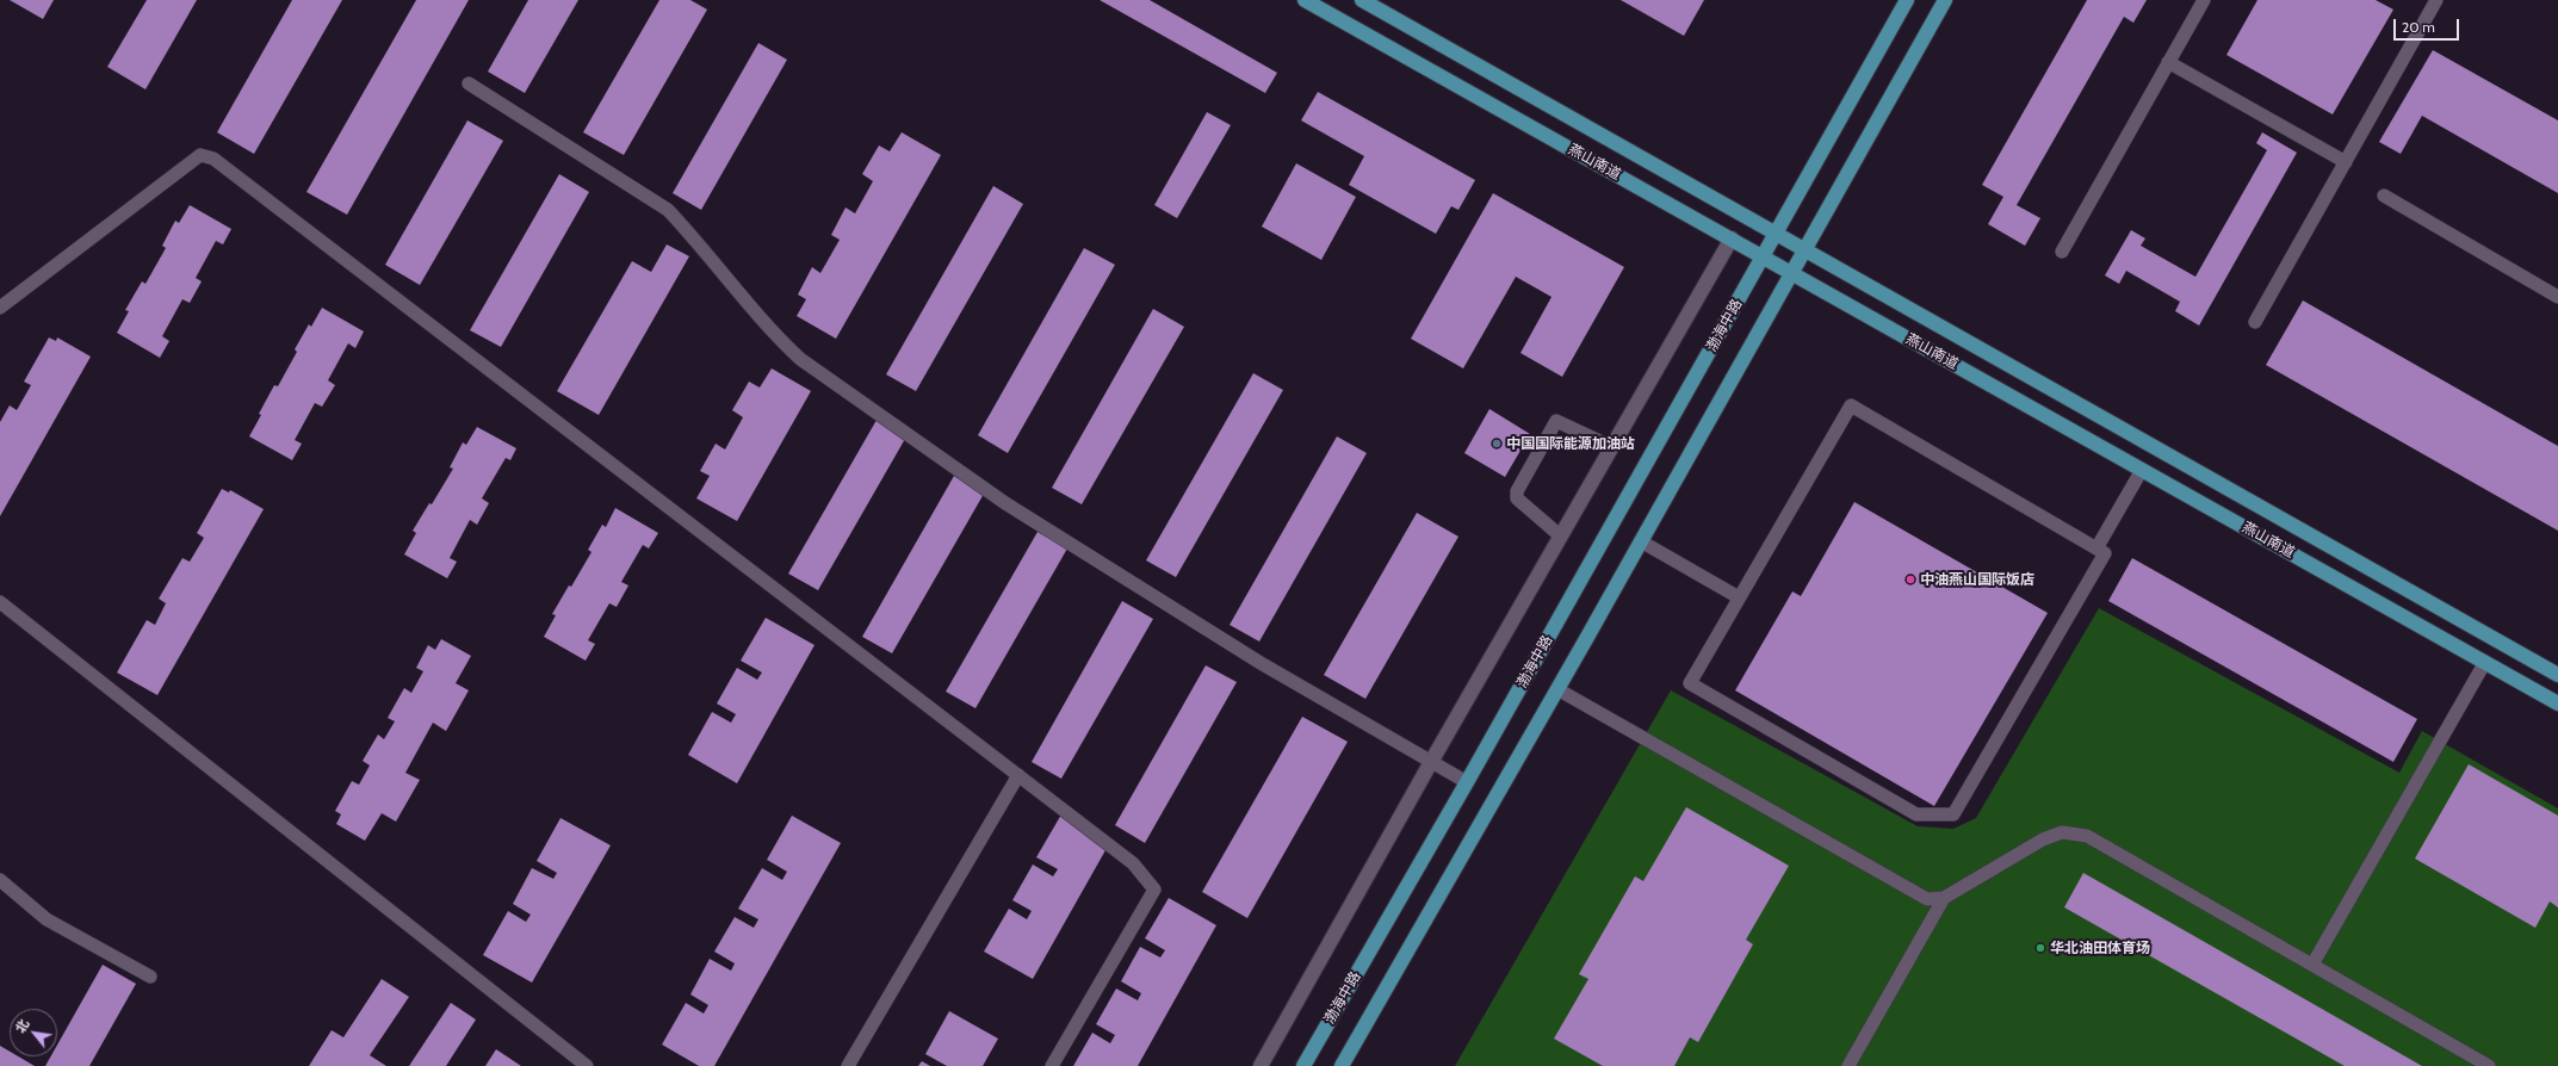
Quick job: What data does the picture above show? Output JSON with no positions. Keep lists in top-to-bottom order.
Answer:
{
  "streets": {
    "main road": ["燕山南道", "渤海中路"]
  },
  "crossings": [
    ["燕山南道", "渤海中路"]
  ],
  "places": ["中国国际能源加油站", "中油燕山国际饭店", "华北油田体育场"],
  "scale_bar": "20 m",
  "north": "top left"
}
